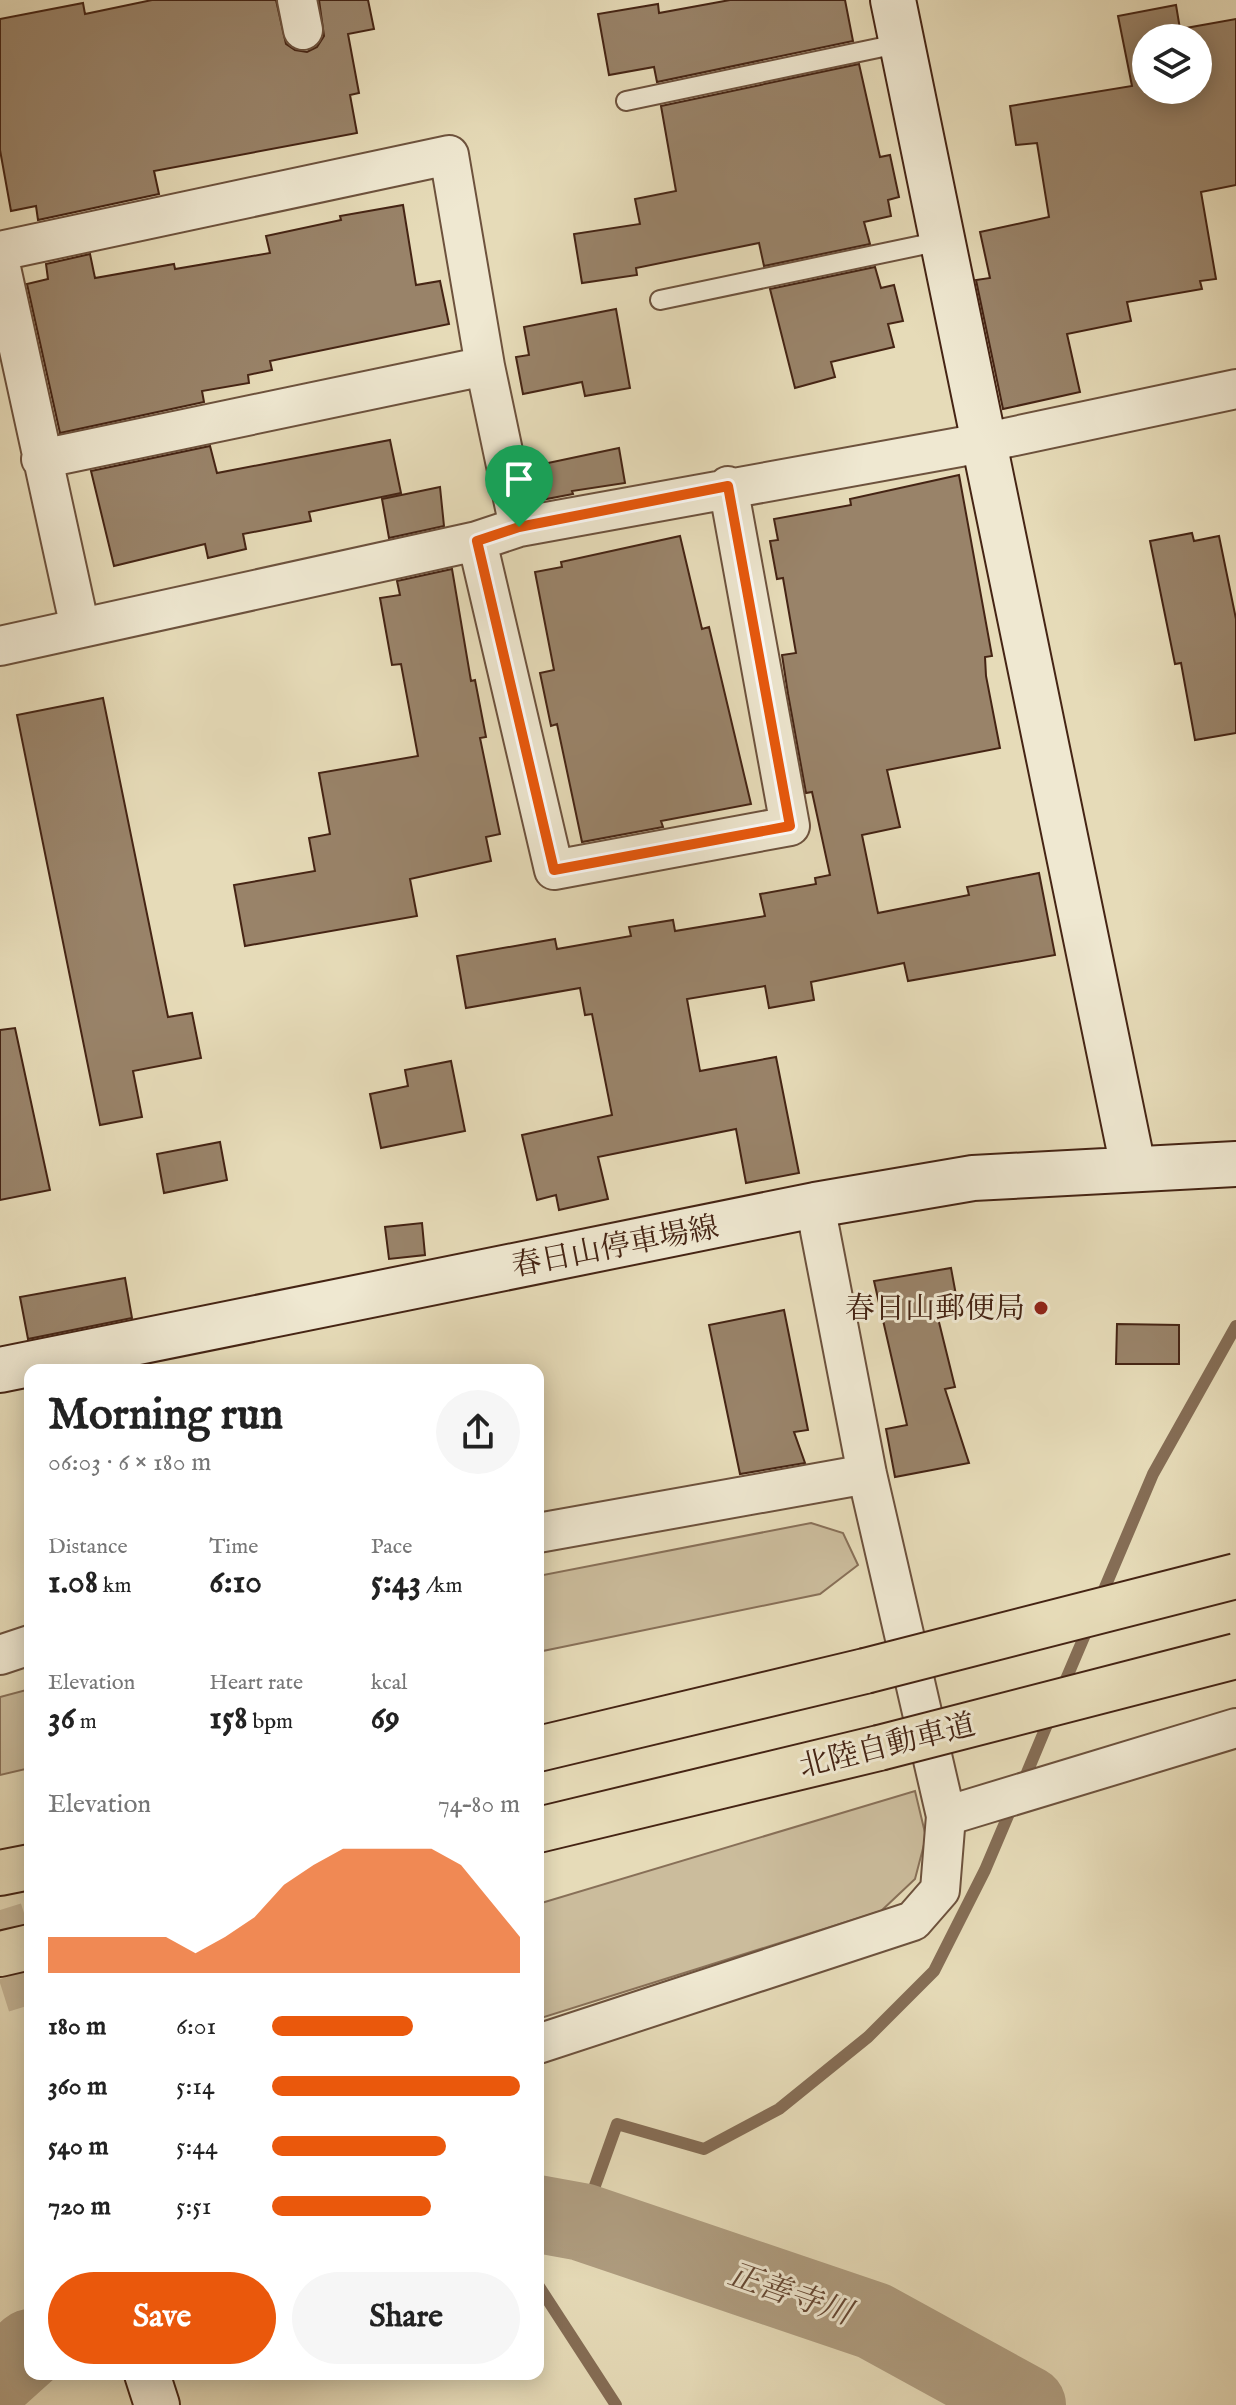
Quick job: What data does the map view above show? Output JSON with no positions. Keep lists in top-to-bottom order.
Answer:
{
  "streets": {
    "highway": ["北陸自動車道"],
    "main road": ["春日山停車場線"]
  },
  "water": ["正善寺川"],
  "places": ["春日山郵便局"],
  "page": {
    "heading": ["Morning run", "06:03 · 6 × 180 m"],
    "stats": [
      ["Distance", "1.08 km"],
      ["Time", "6:10"],
      ["Pace", "5:43 /km"],
      ["Elevation", "36 m"],
      ["Heart rate", "158 bpm"],
      ["kcal", "69"]
    ],
    "chart": ["Elevation", "74–80 m"],
    "list": [
      {
        "name": "180 m",
        "note": "6:01"
      },
      {
        "name": "360 m",
        "note": "5:14"
      },
      {
        "name": "540 m",
        "note": "5:44"
      },
      {
        "name": "720 m",
        "note": "5:51"
      }
    ],
    "buttons": ["Save", "Share"]
  }
}
